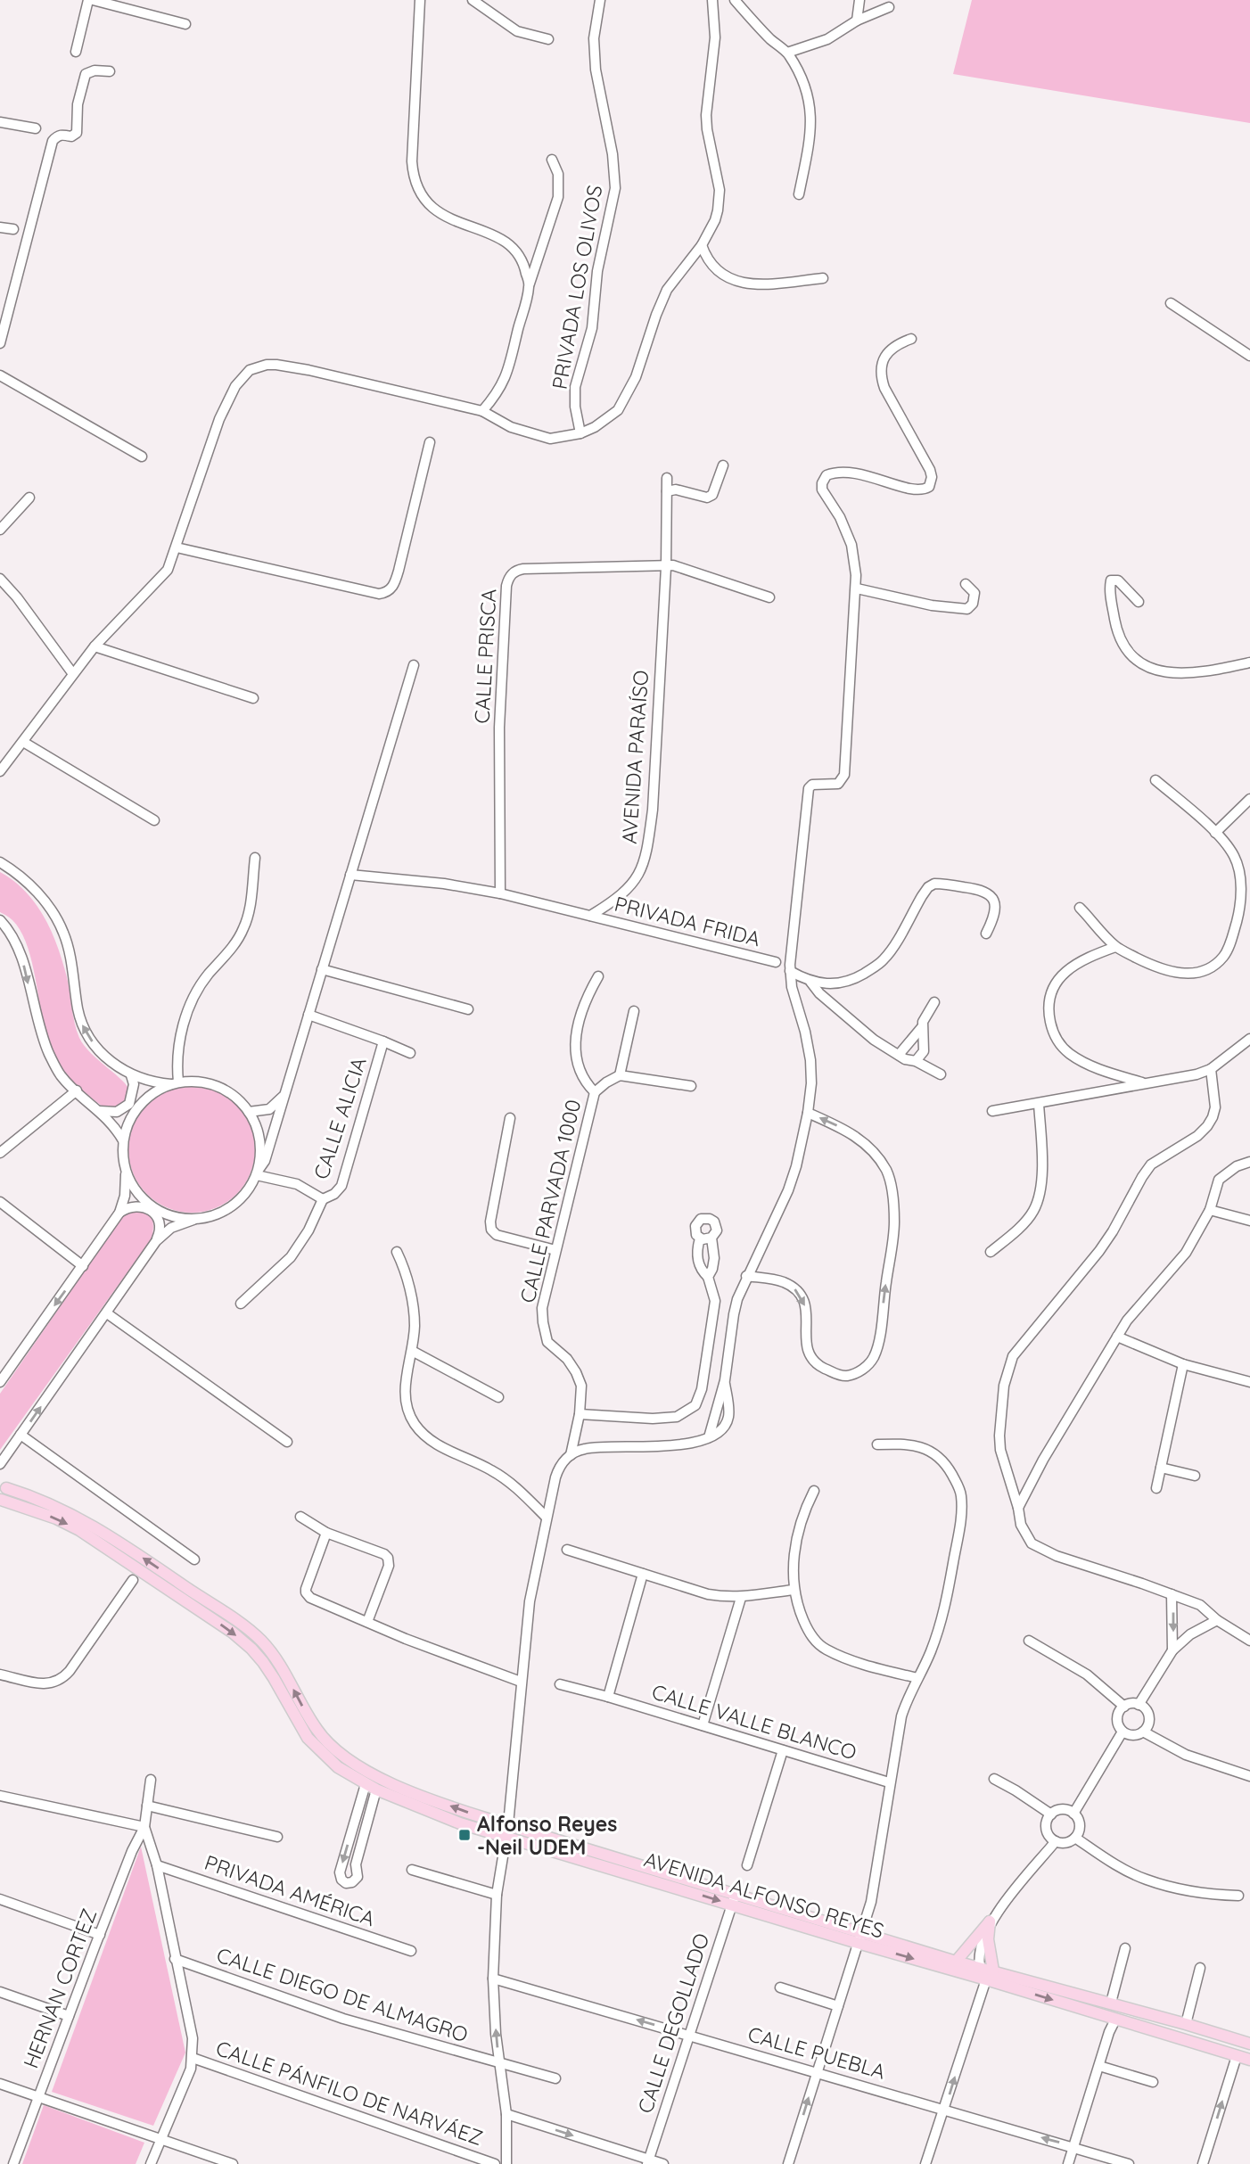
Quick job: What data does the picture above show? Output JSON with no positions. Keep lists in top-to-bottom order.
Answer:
{
  "streets": {
    "main road": ["AVENIDA ALFONSO REYES"],
    "street": [
      "PRIVADA LOS OLIVOS",
      "CALLE PRISCA",
      "AVENIDA PARAÍSO",
      "PRIVADA FRIDA",
      "CALLE ALICIA",
      "CALLE PARVADA 1000",
      "CALLE VALLE BLANCO",
      "PRIVADA AMÉRICA",
      "HERNAN CORTEZ",
      "CALLE DIEGO DE ALMAGRO",
      "CALLE DEGOLLADO",
      "CALLE PUEBLA",
      "CALLE PÁNFILO DE NARVÁEZ"
    ]
  },
  "crossings": [
    ["CALLE PRISCA", "AVENIDA PARAÍSO"],
    ["AVENIDA PARAÍSO", "PRIVADA FRIDA"],
    ["AVENIDA ALFONSO REYES", "CALLE DEGOLLADO"],
    ["CALLE DEGOLLADO", "CALLE PUEBLA"]
  ],
  "one_way": ["CALLE PUEBLA"],
  "places": {
    "transit": ["Alfonso Reyes -Neil UDEM"]
  }
}
